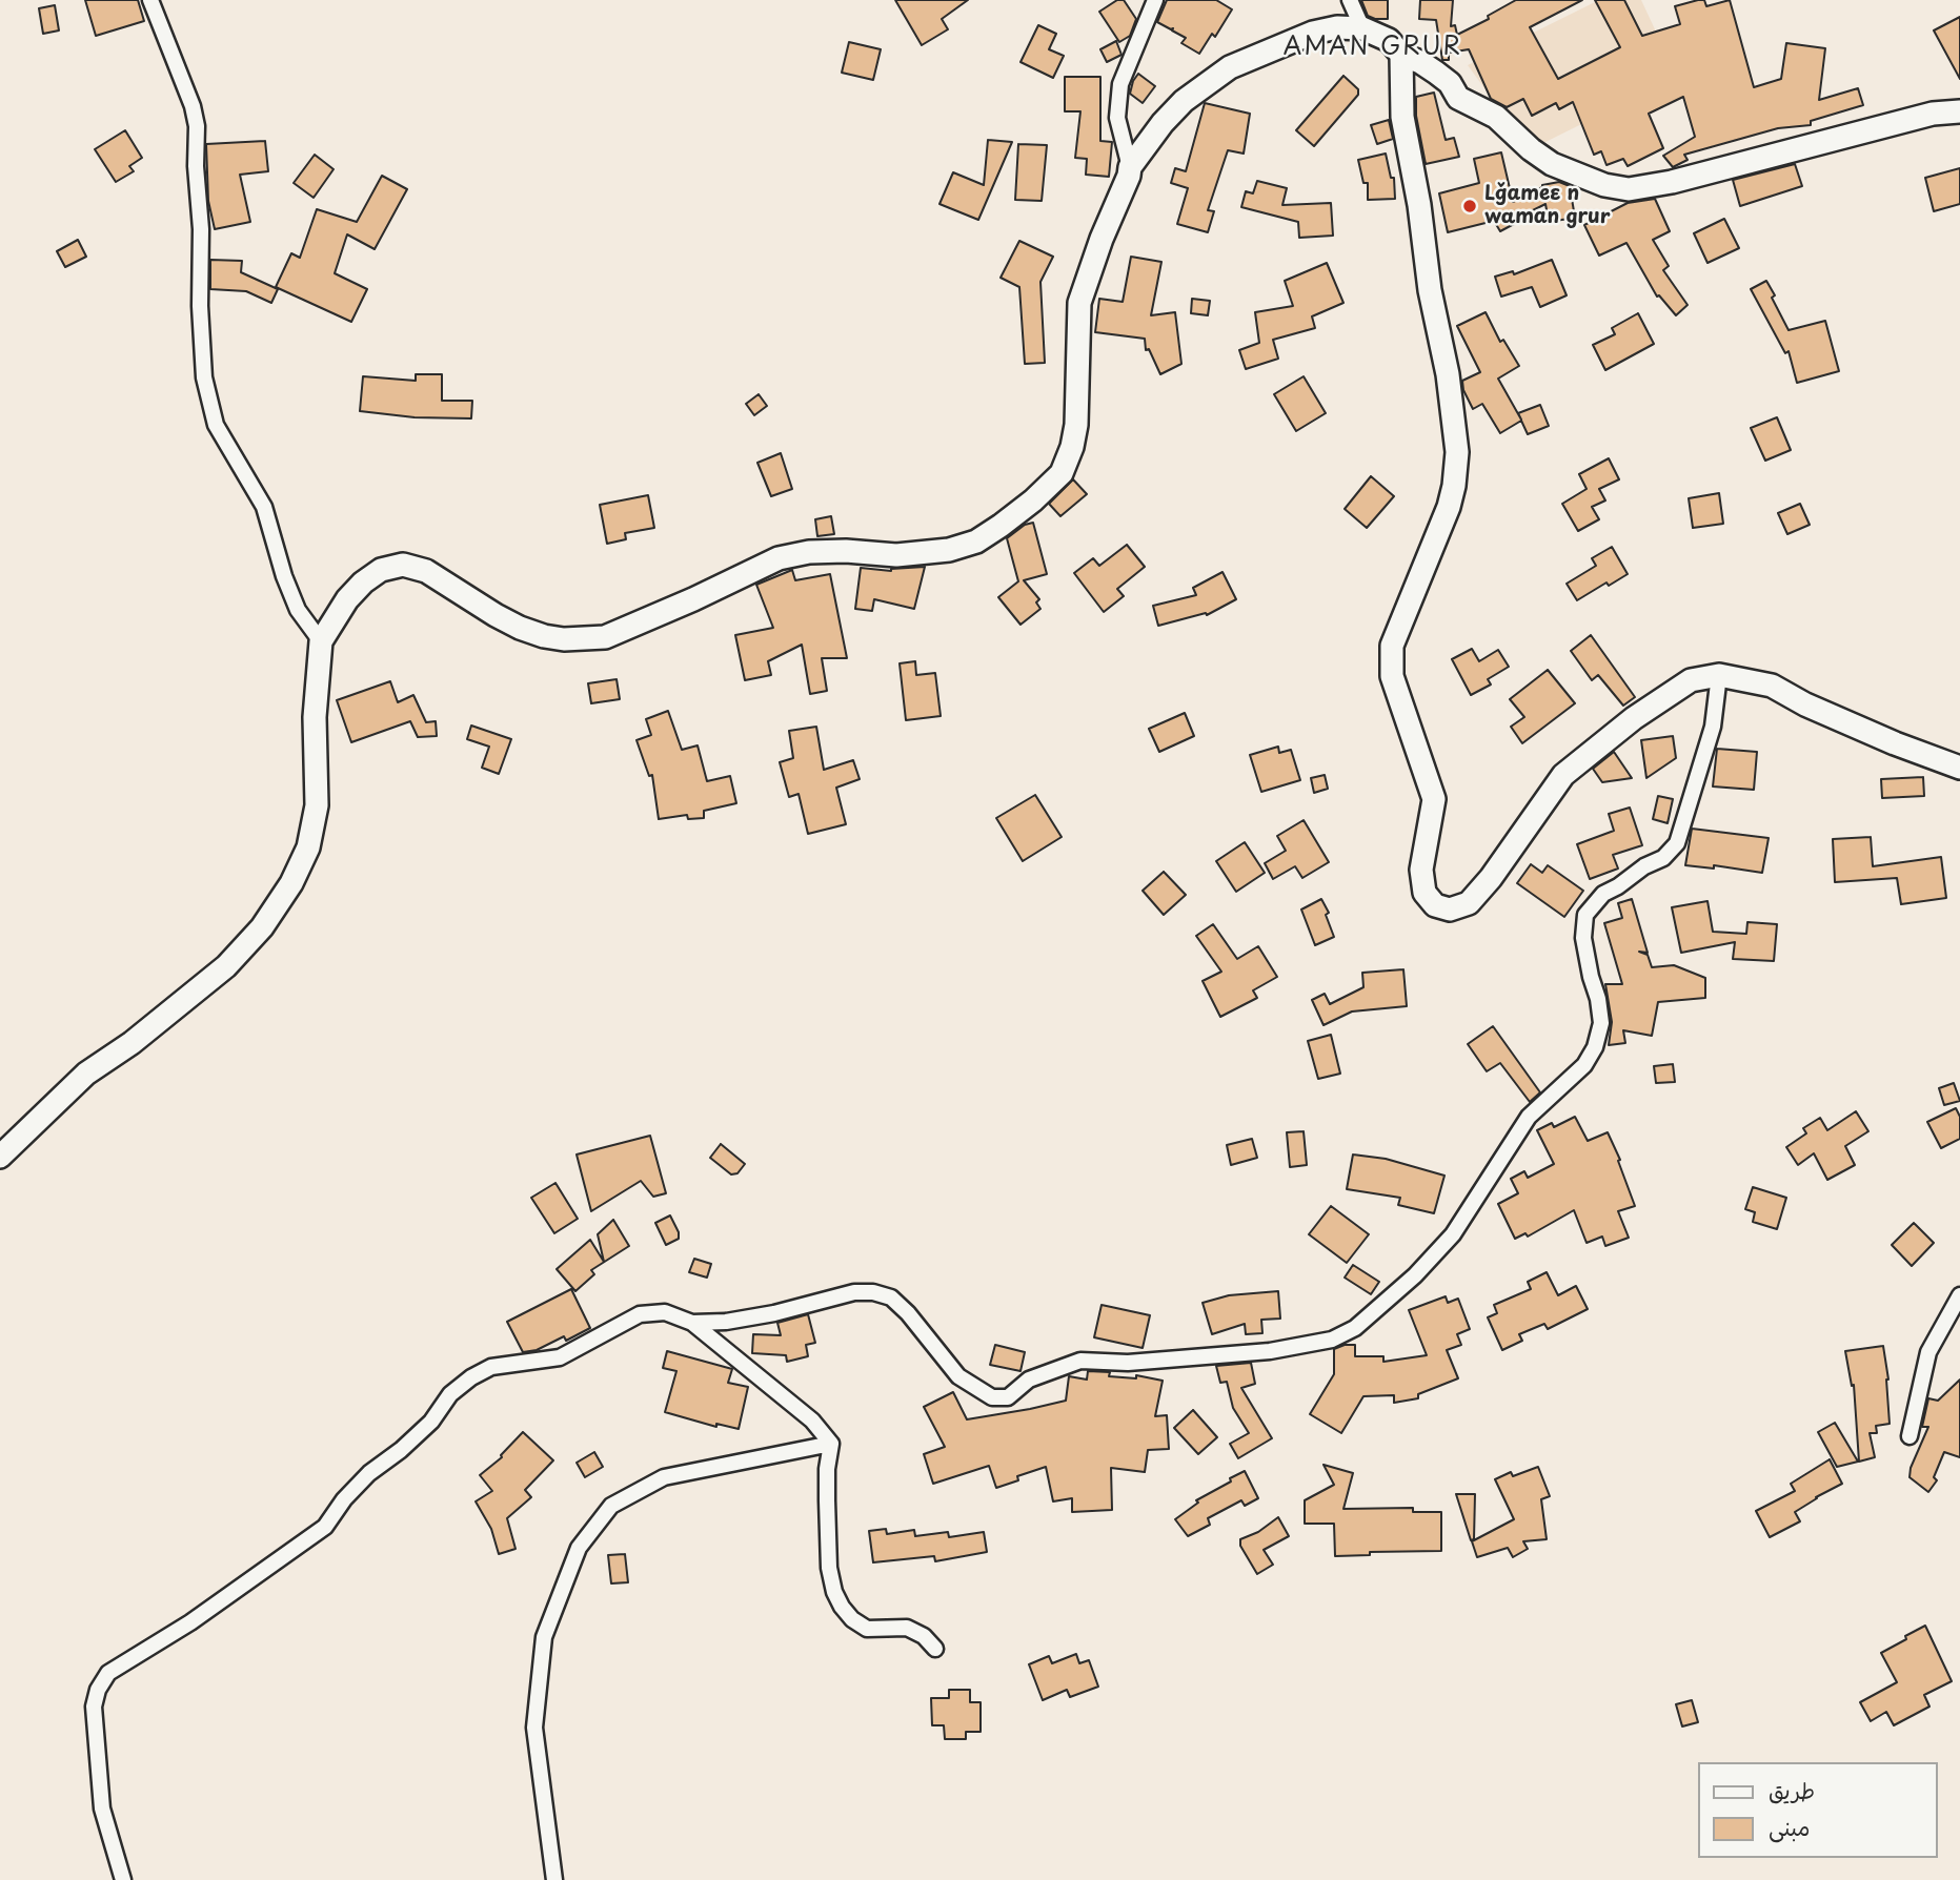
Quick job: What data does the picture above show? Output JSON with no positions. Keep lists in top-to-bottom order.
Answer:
{
  "districts": ["AMAN GRUR"],
  "places": ["Lǧameε n waman grur"],
  "legend": ["طريق", "مبنى"]
}
